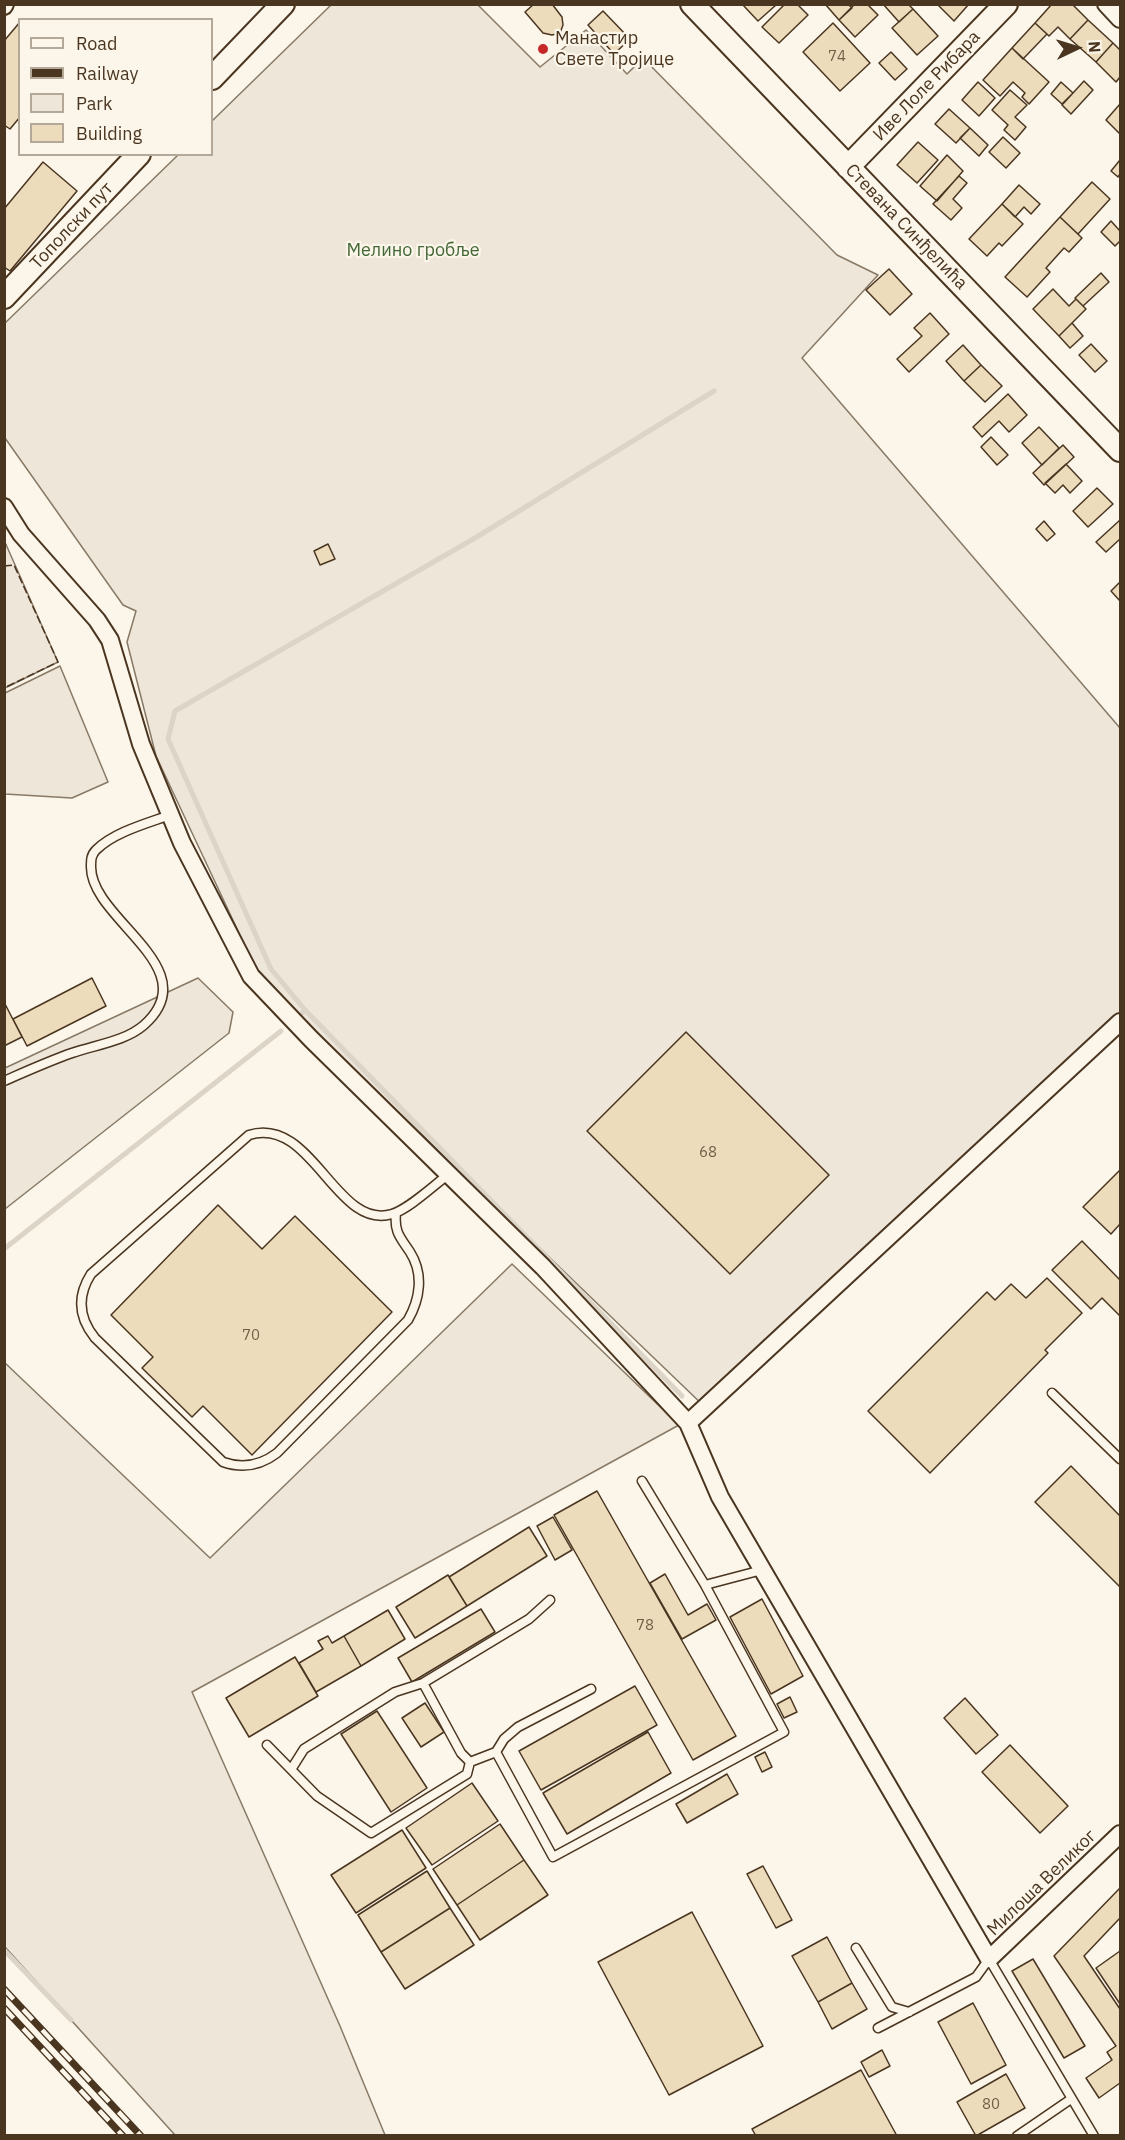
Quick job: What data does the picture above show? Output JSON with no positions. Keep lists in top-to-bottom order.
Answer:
{
  "streets": {
    "street": [
      "Иве Лоле Рибара",
      "Тополски пут",
      "Стевана Синђелића",
      "Милоша Великог"
    ]
  },
  "crossings": [
    ["Иве Лоле Рибара", "Стевана Синђелића"]
  ],
  "parks": ["Мелино гробље"],
  "places": ["Манастир Свете Тројице"],
  "house_numbers": [
    "74",
    "68",
    "70",
    "78",
    "80"
  ],
  "legend": [
    "Road",
    "Railway",
    "Park",
    "Building"
  ],
  "north": "right"
}
